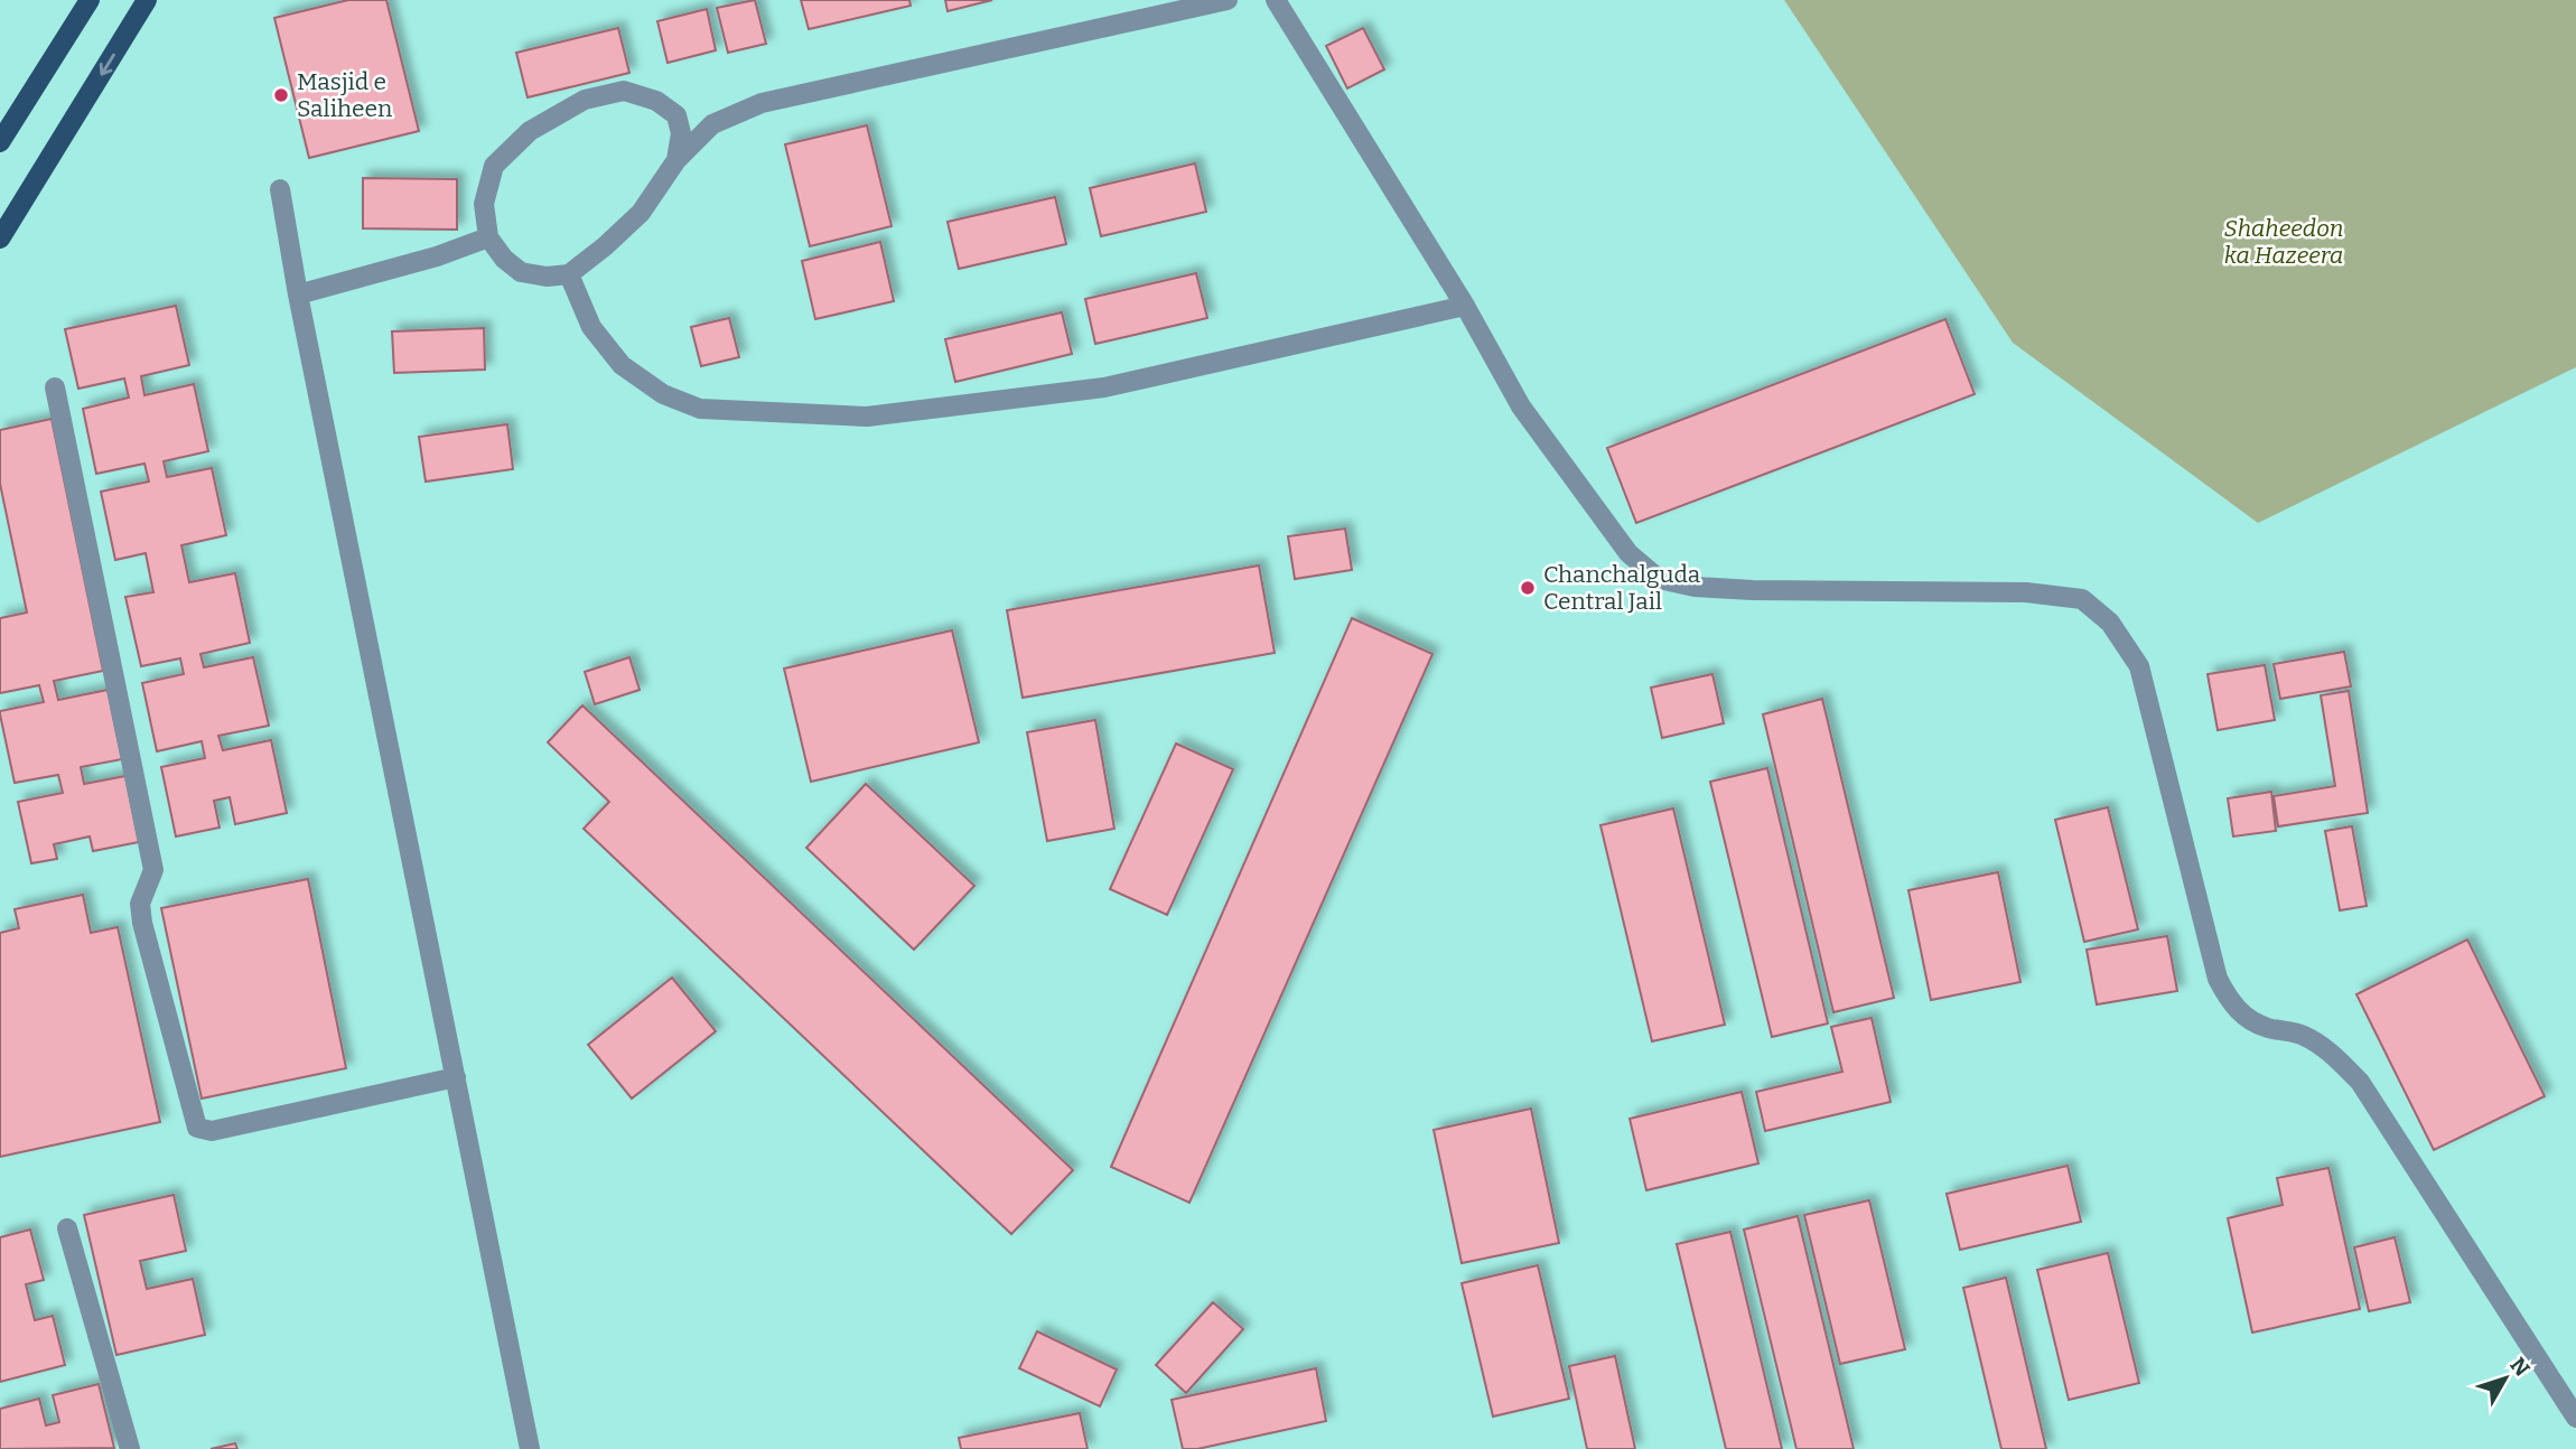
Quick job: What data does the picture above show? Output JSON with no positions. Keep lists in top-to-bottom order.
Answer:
{
  "parks": ["Shaheedon ka Hazeera"],
  "places": ["Masjid e Saliheen", "Chanchalguda Central Jail"],
  "north": "top right"
}
